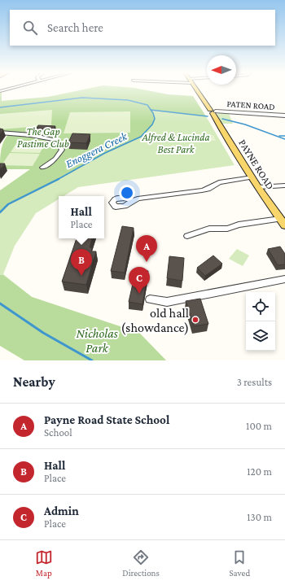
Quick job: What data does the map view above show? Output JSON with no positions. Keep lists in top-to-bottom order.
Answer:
{
  "streets": {
    "main road": ["PAYNE ROAD"],
    "street": ["PATEN ROAD"]
  },
  "crossings": [
    ["PATEN ROAD", "PAYNE ROAD"]
  ],
  "water": ["Enoggera Creek"],
  "parks": ["The Gap Pastime Club", "Alfred & Lucinda Best Park", "Nicholas Park"],
  "places": ["old hall (showdance)"],
  "north": "left",
  "page": {
    "search": "Search here",
    "popup": ["Hall", "Place"],
    "pins": ["A", "B", "C"],
    "heading": ["Nearby", "3 results"],
    "list": [
      {
        "mark": "A",
        "name": "Payne Road State School",
        "note": "School",
        "value": "100 m"
      },
      {
        "mark": "B",
        "name": "Hall",
        "note": "Place",
        "value": "120 m"
      },
      {
        "mark": "C",
        "name": "Admin",
        "note": "Place",
        "value": "130 m"
      }
    ],
    "nav": ["Map", "Directions", "Saved"]
  }
}
